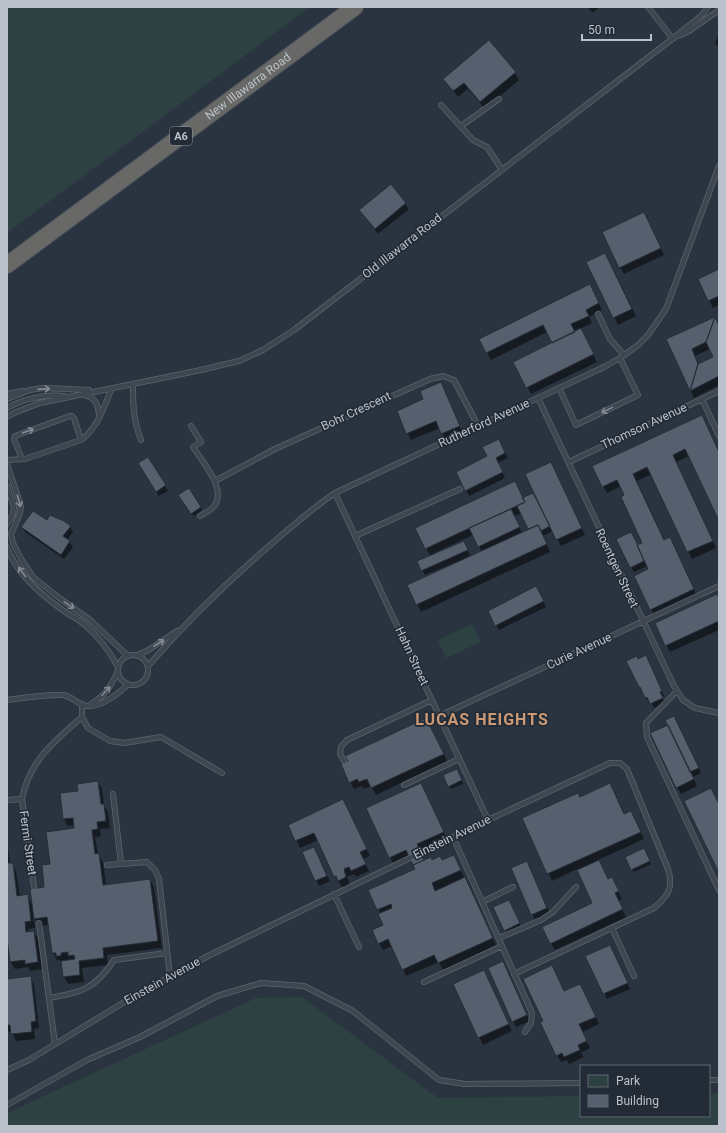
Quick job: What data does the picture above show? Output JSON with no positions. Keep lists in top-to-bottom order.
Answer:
{
  "streets": {
    "highway": ["New Illawarra Road", "A6"],
    "lane": [
      "Old Illawarra Road",
      "Bohr Crescent",
      "Rutherford Avenue",
      "Thomson Avenue",
      "Roentgen Street",
      "Curie Avenue",
      "Hahn Street",
      "Einstein Avenue",
      "Fermi Street"
    ]
  },
  "crossings": [
    ["Bohr Crescent", "Rutherford Avenue"],
    ["Rutherford Avenue", "Roentgen Street"],
    ["Rutherford Avenue", "Hahn Street"],
    ["Thomson Avenue", "Roentgen Street"],
    ["Roentgen Street", "Curie Avenue"],
    ["Curie Avenue", "Hahn Street"],
    ["Hahn Street", "Einstein Avenue"]
  ],
  "districts": ["LUCAS HEIGHTS"],
  "legend": ["Park", "Building"],
  "scale_bar": "50 m"
}
